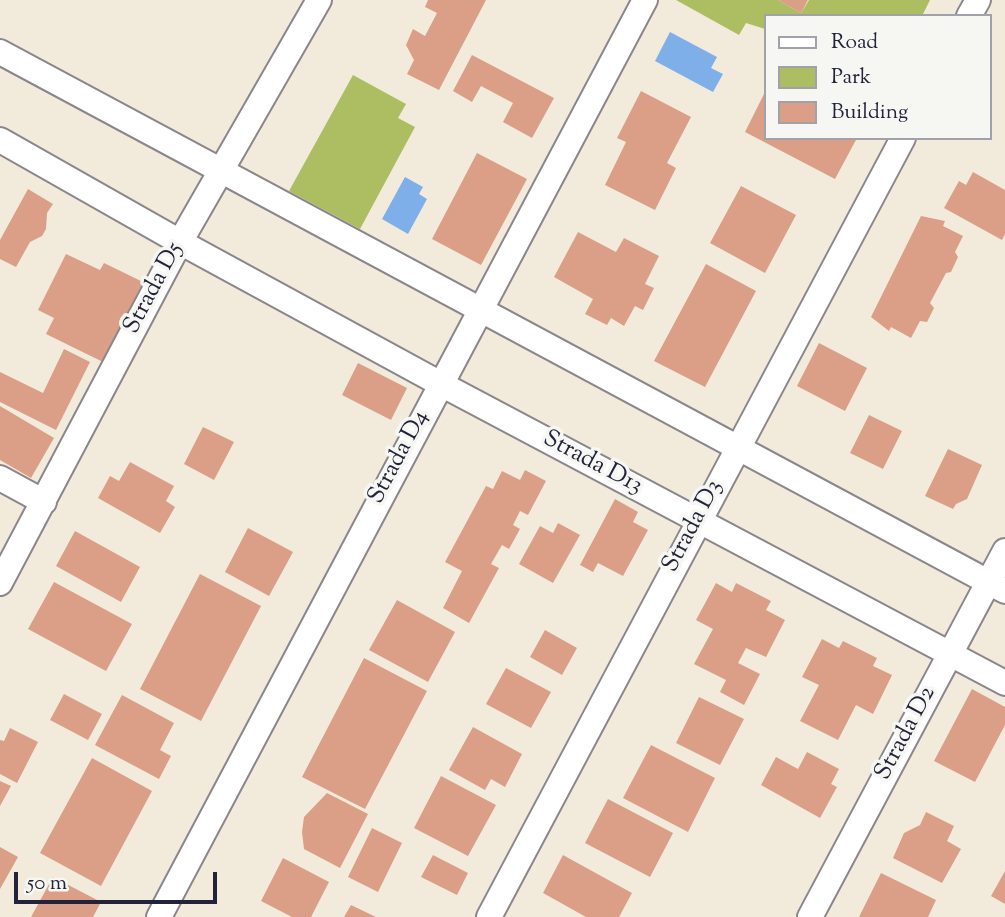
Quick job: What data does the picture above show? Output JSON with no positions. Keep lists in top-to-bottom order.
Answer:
{
  "streets": {
    "street": [
      "Strada D5",
      "Strada D4",
      "Strada D13",
      "Strada D3",
      "Strada D2"
    ]
  },
  "crossings": [
    ["Strada D5", "Strada D13"],
    ["Strada D4", "Strada D13"],
    ["Strada D13", "Strada D3"],
    ["Strada D13", "Strada D2"]
  ],
  "legend": ["Road", "Park", "Building"],
  "scale_bar": "50 m"
}
